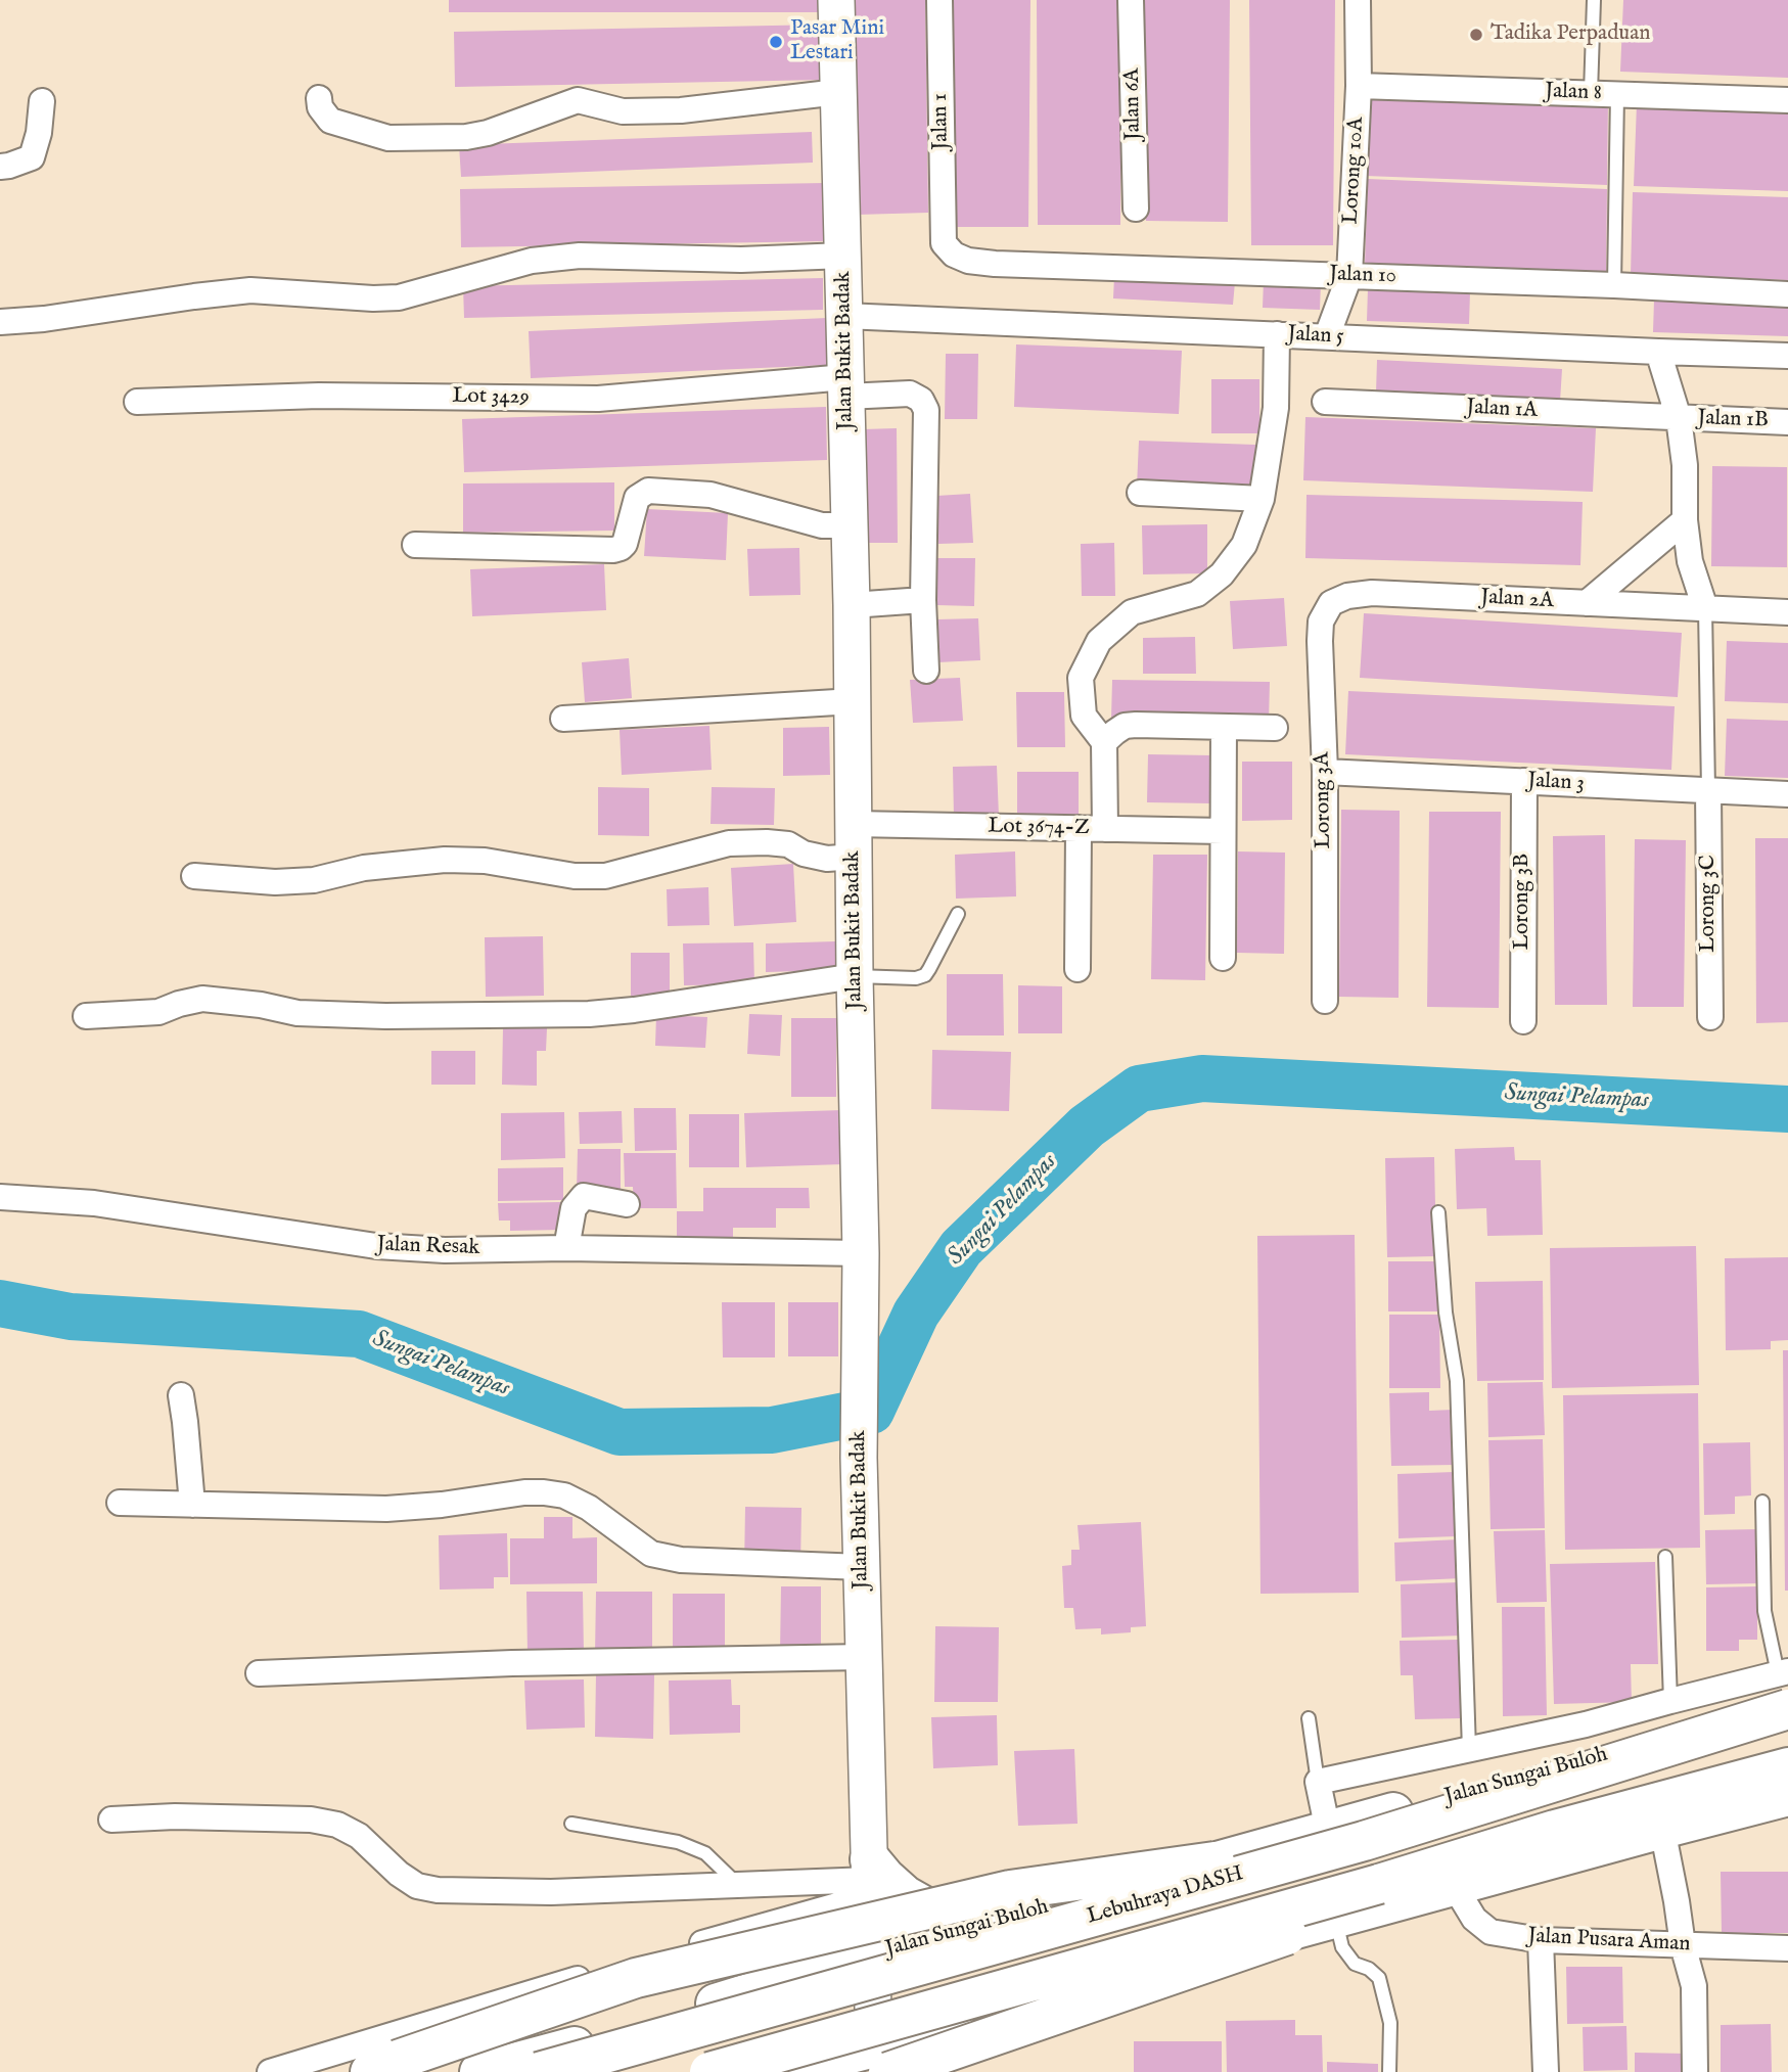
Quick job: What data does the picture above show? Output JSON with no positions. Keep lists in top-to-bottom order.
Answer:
{
  "streets": {
    "highway": ["Jalan Sungai Buloh", "Lebuhraya DASH"],
    "main road": ["Jalan Bukit Badak"],
    "street": [
      "Jalan 8",
      "Jalan 6A",
      "Jalan 1",
      "Lorong 10A",
      "Jalan 10",
      "Jalan 5",
      "Lot 3429",
      "Jalan 1A",
      "Jalan 1B",
      "Jalan 2A",
      "Jalan 3",
      "Lorong 3A",
      "Lot 3674-Z",
      "Lorong 3B",
      "Lorong 3C",
      "Jalan Resak",
      "Jalan Pusara Aman"
    ]
  },
  "crossings": [
    ["Jalan 8", "Lorong 10A"],
    ["Jalan 1", "Jalan 10"],
    ["Lorong 10A", "Jalan 10"],
    ["Lorong 10A", "Jalan 5"],
    ["Jalan 5", "Jalan Bukit Badak"],
    ["Jalan Bukit Badak", "Lot 3429"],
    ["Jalan Bukit Badak", "Lot 3674-Z"],
    ["Jalan Bukit Badak", "Jalan Resak"],
    ["Jalan Bukit Badak", "Jalan Sungai Buloh"],
    ["Jalan 1A", "Jalan 1B"],
    ["Jalan 2A", "Lorong 3A"],
    ["Jalan 3", "Lorong 3A"],
    ["Jalan 3", "Lorong 3B"],
    ["Jalan 3", "Lorong 3C"],
    ["Jalan Sungai Buloh", "Lebuhraya DASH"]
  ],
  "water": ["Sungai Pelampas"],
  "places": ["Tadika Perpaduan", "Pasar Mini Lestari"]
}
